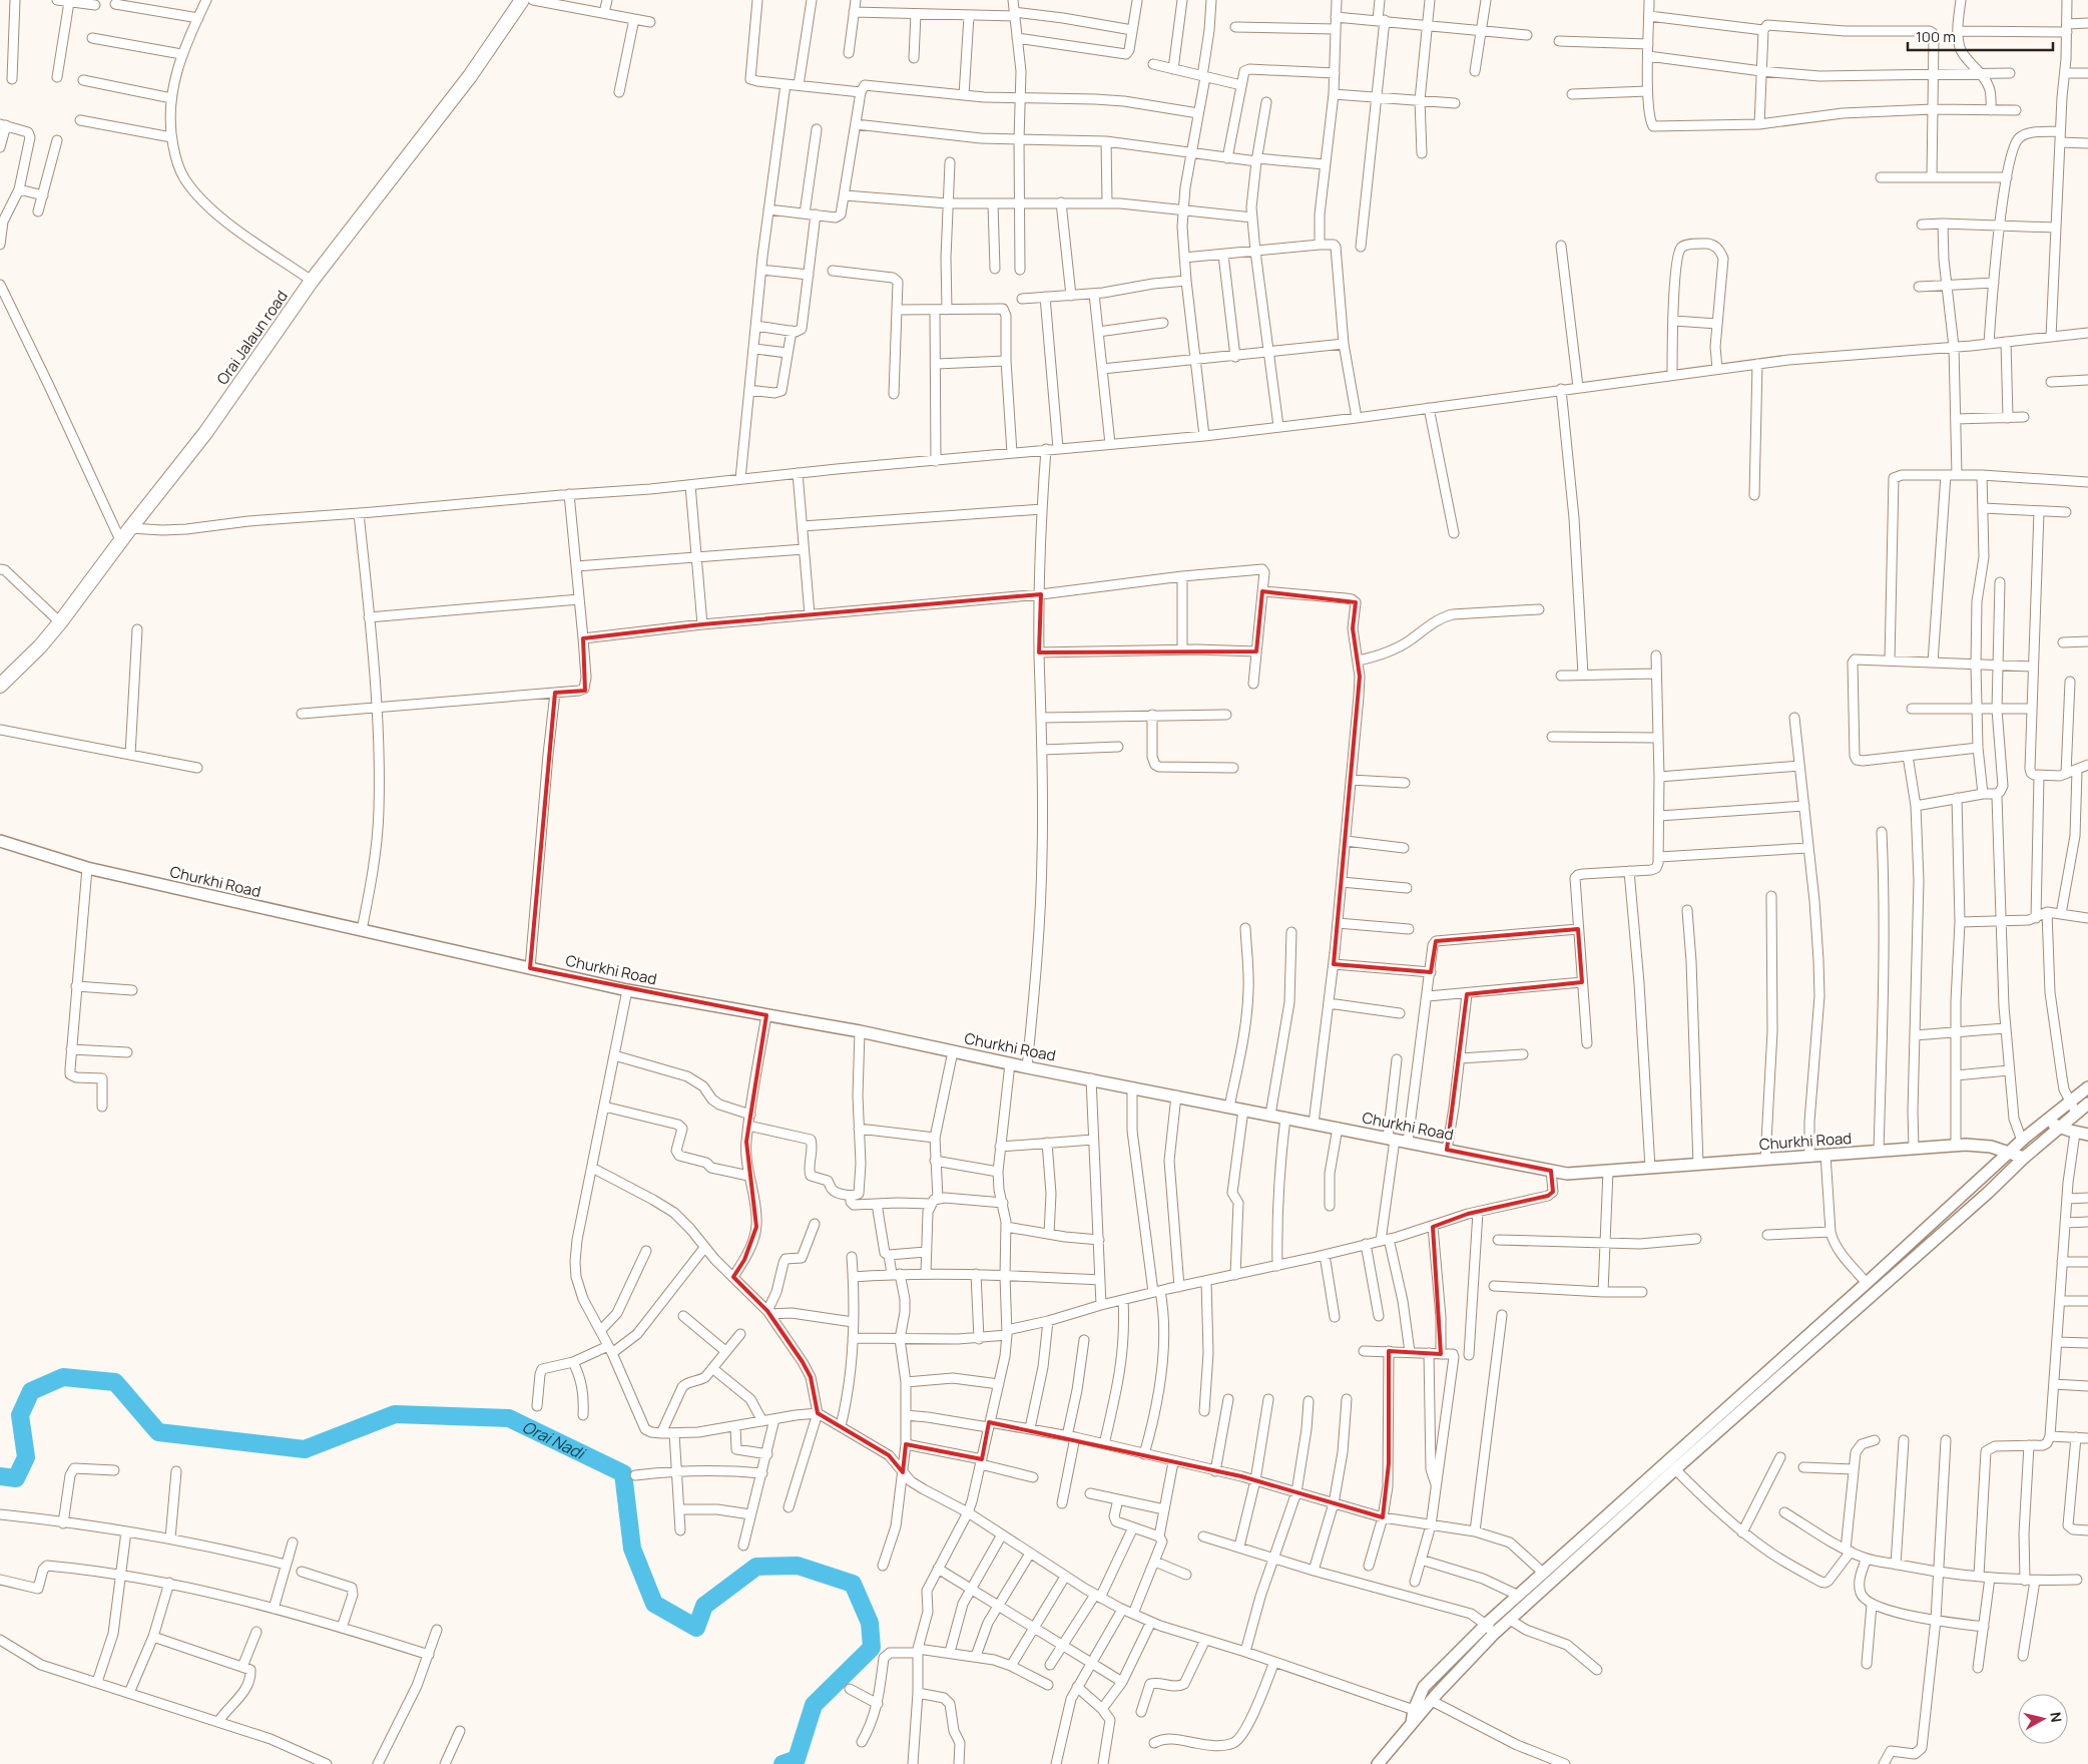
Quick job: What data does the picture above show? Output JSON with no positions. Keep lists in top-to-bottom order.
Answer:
{
  "streets": {
    "main road": ["Orai Jalaun road"],
    "street": ["Churkhi Road"]
  },
  "water": ["Orai Nadi"],
  "scale_bar": "100 m",
  "north": "right"
}
